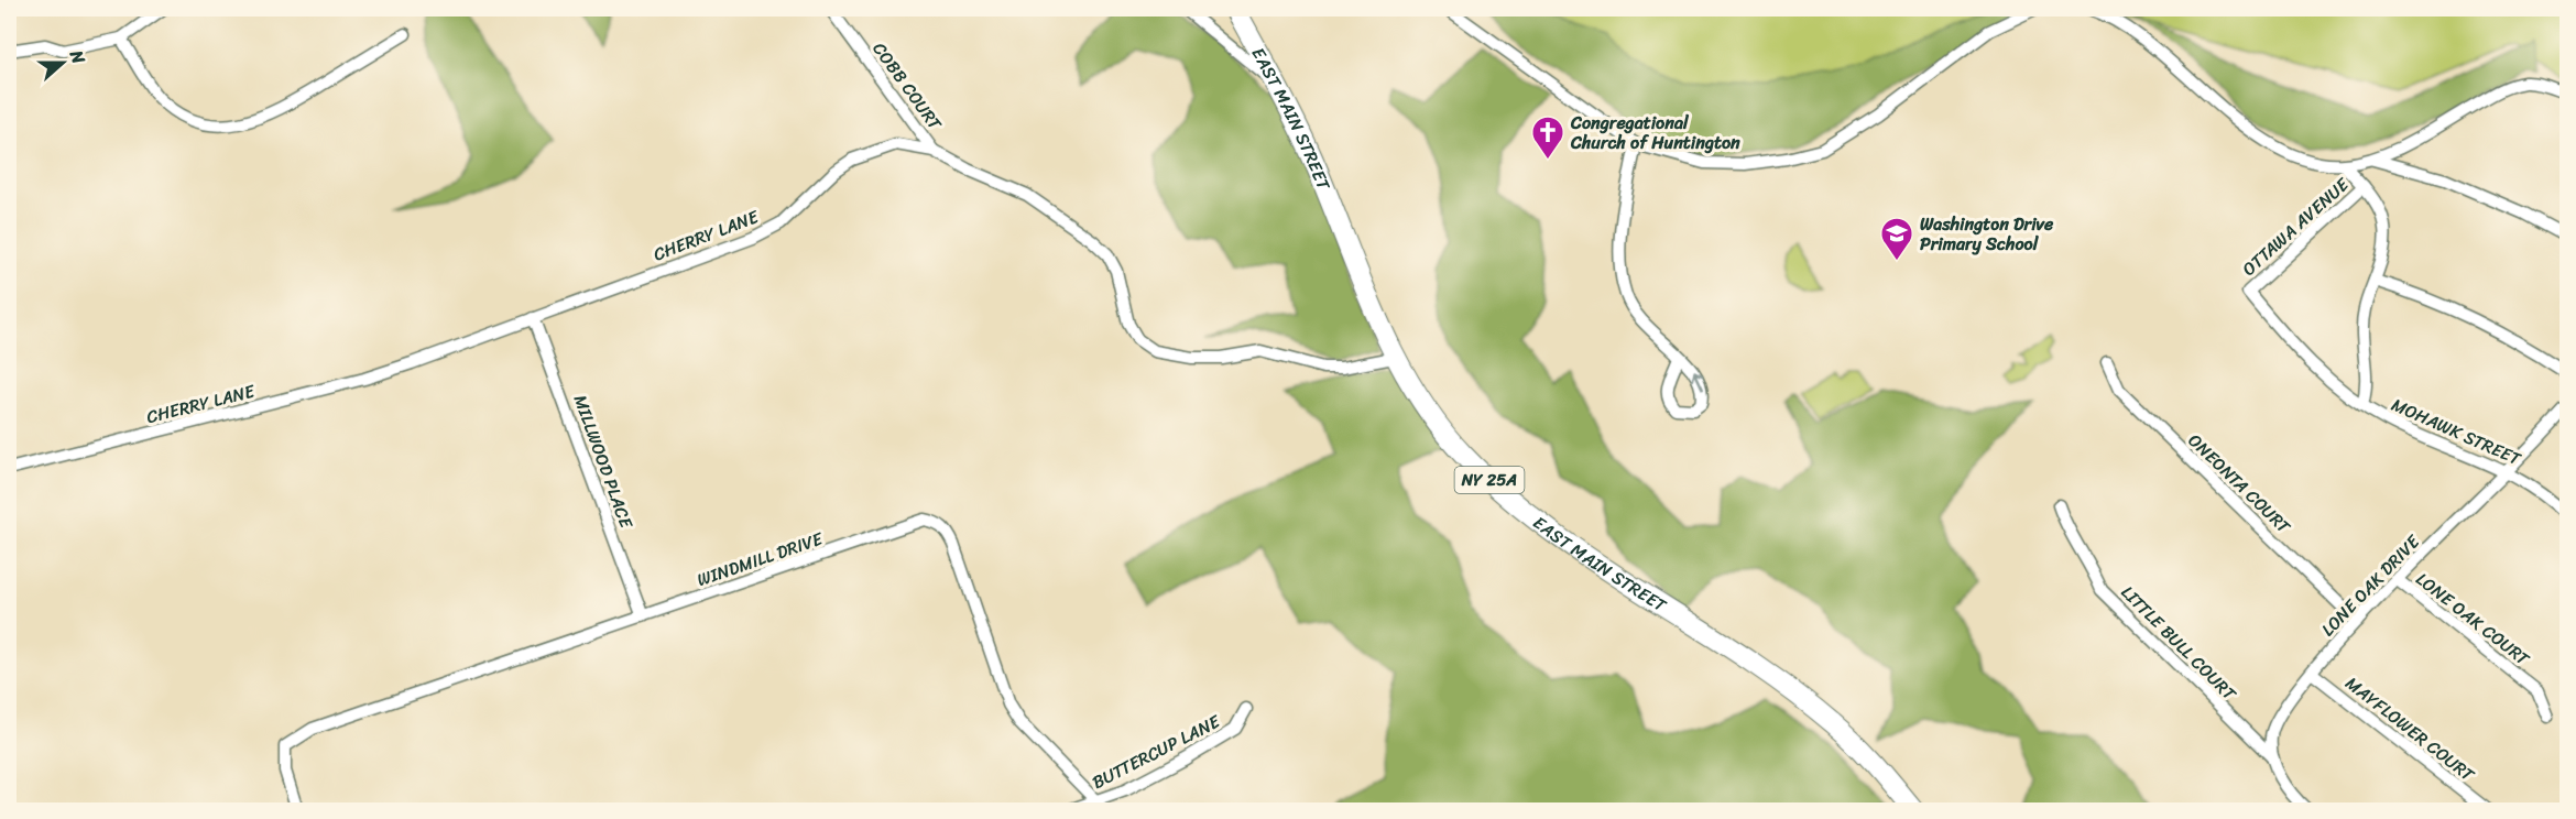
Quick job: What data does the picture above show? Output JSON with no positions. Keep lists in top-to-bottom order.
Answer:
{
  "streets": {
    "main road": ["EAST MAIN STREET", "NY 25A"],
    "street": [
      "COBB COURT",
      "OTTAWA AVENUE",
      "CHERRY LANE",
      "MOHAWK STREET",
      "MILLWOOD PLACE",
      "ONEONTA COURT",
      "WINDMILL DRIVE",
      "LONE OAK DRIVE",
      "LONE OAK COURT",
      "LITTLE BULL COURT",
      "MAYFLOWER COURT",
      "BUTTERCUP LANE"
    ]
  },
  "crossings": [
    ["COBB COURT", "CHERRY LANE"],
    ["EAST MAIN STREET", "CHERRY LANE"],
    ["OTTAWA AVENUE", "MOHAWK STREET"],
    ["CHERRY LANE", "MILLWOOD PLACE"],
    ["MOHAWK STREET", "LONE OAK DRIVE"],
    ["MILLWOOD PLACE", "WINDMILL DRIVE"],
    ["ONEONTA COURT", "LONE OAK DRIVE"],
    ["WINDMILL DRIVE", "BUTTERCUP LANE"],
    ["LONE OAK DRIVE", "LONE OAK COURT"],
    ["LONE OAK DRIVE", "LITTLE BULL COURT"],
    ["LONE OAK DRIVE", "MAYFLOWER COURT"]
  ],
  "places": {
    "church": ["Congregational Church of Huntington"],
    "school or university": ["Washington Drive Primary School"]
  },
  "north": "right"
}
